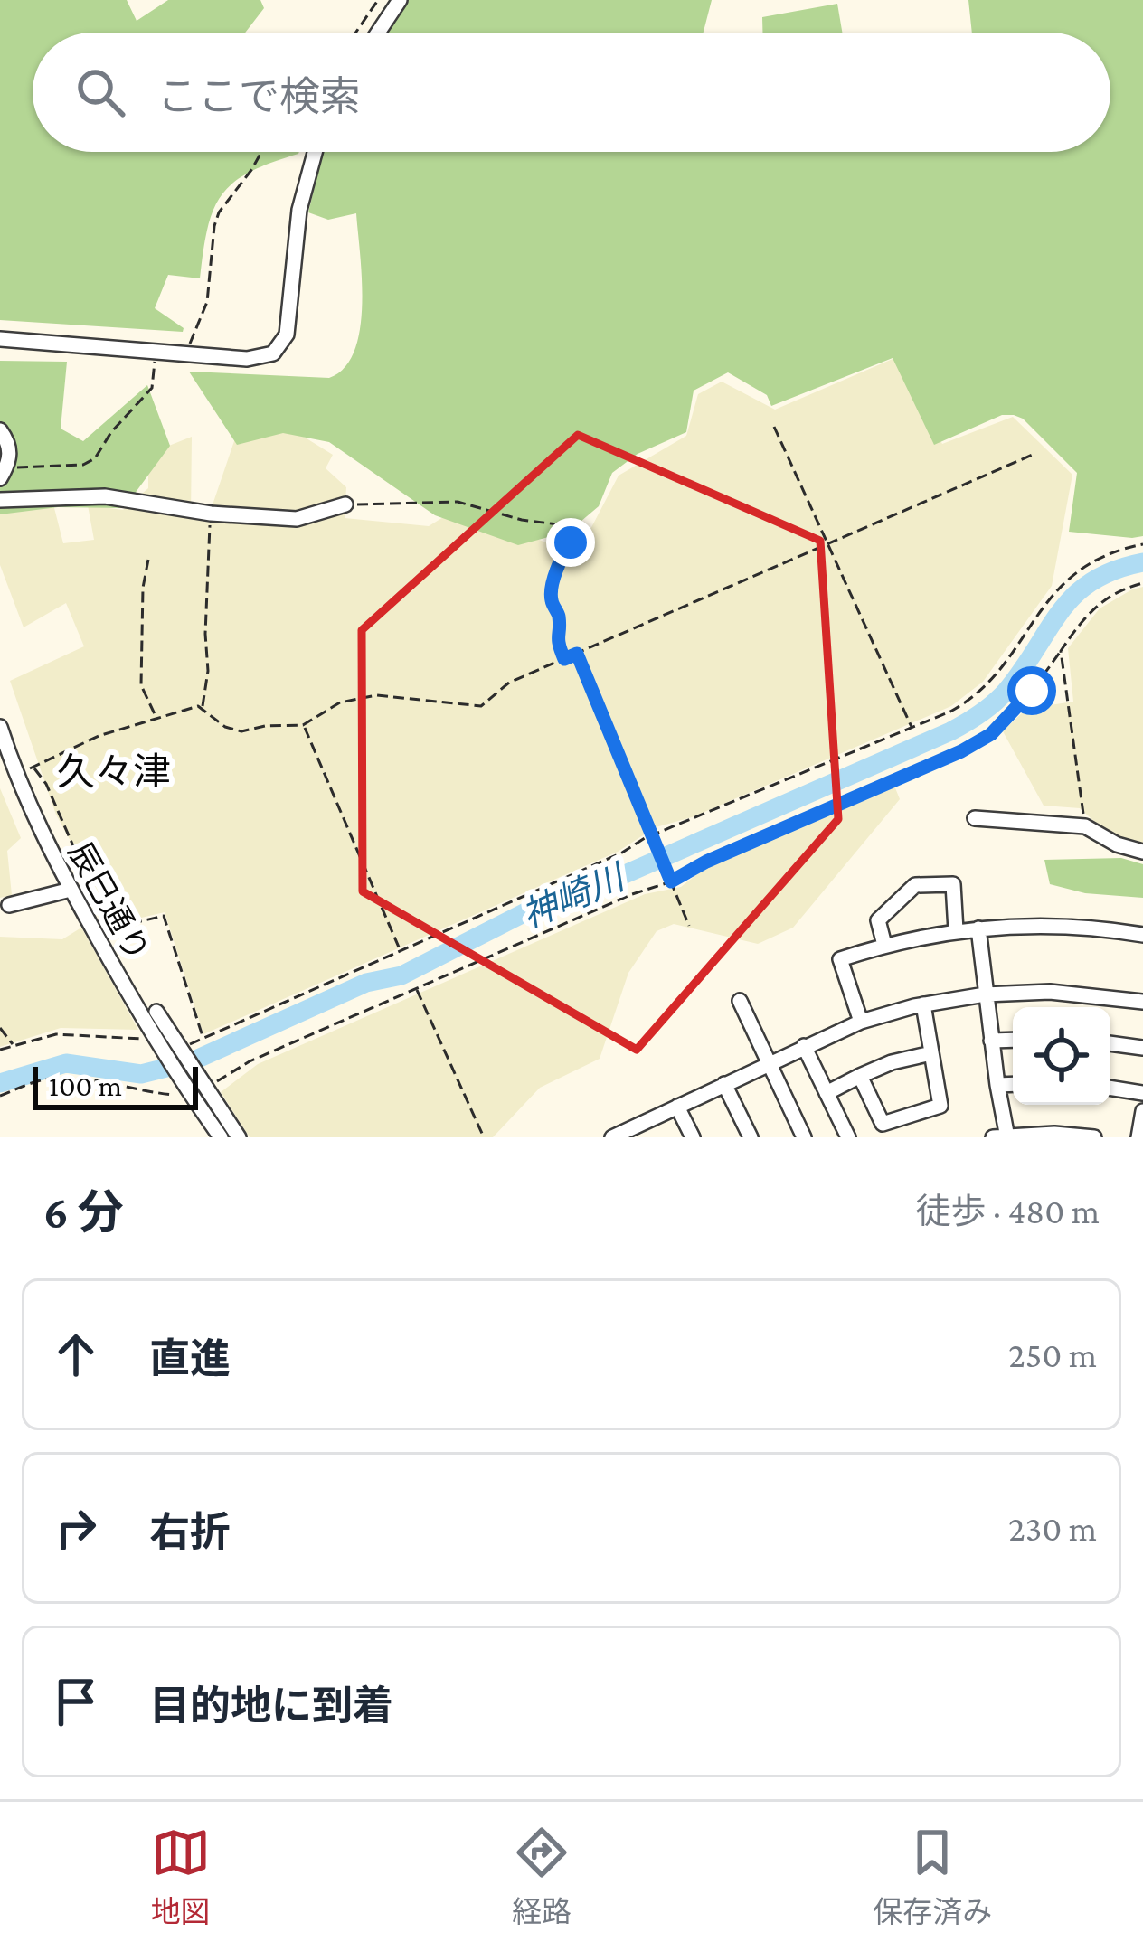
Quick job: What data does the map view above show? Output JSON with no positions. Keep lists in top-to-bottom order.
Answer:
{
  "streets": {
    "street": ["辰巳通り"]
  },
  "districts": ["久々津"],
  "water": ["神崎川"],
  "scale_bar": "100 m",
  "page": {
    "search": "ここで検索",
    "scale": "100 m",
    "heading": ["6 分", "徒歩 · 480 m"],
    "list": [
      ["直進", "250 m"],
      ["右折", "230 m"],
      "目的地に到着"
    ],
    "nav": ["地図", "経路", "保存済み"]
  }
}
